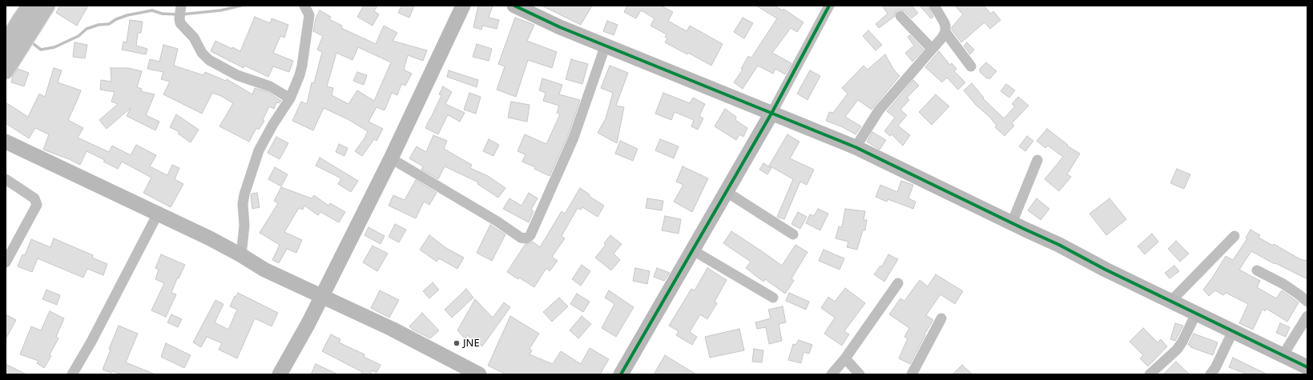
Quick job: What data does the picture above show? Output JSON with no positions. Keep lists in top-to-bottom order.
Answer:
{
  "places": ["JNE"]
}
